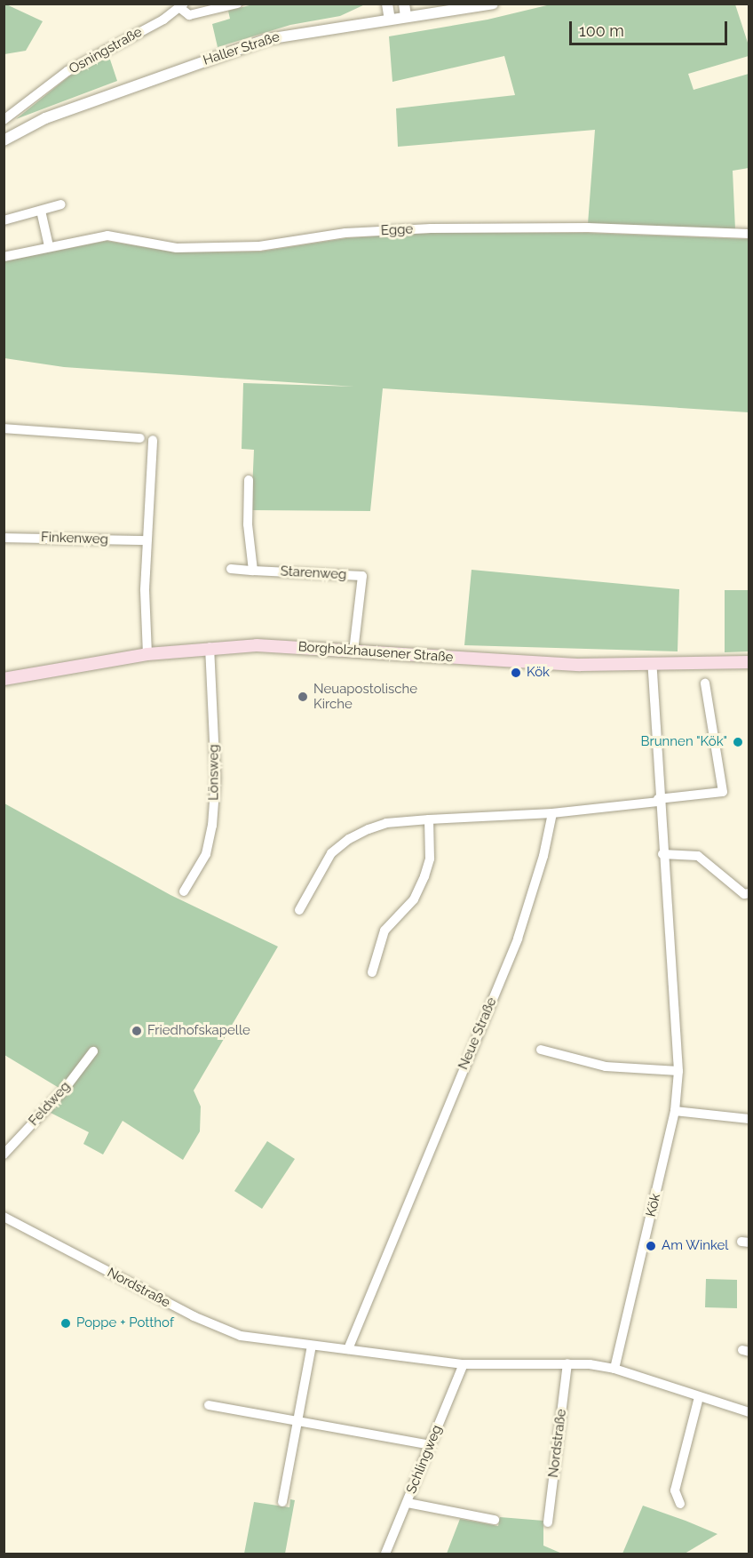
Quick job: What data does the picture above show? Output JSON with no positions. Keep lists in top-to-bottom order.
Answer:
{
  "streets": {
    "main road": ["Borgholzhausener Straße"],
    "street": [
      "Haller Straße",
      "Osningstraße",
      "Egge",
      "Finkenweg",
      "Starenweg",
      "Lönsweg",
      "Neue Straße",
      "Feldweg",
      "Kök",
      "Nordstraße",
      "Schlingweg"
    ]
  },
  "crossings": [
    ["Starenweg", "Borgholzhausener Straße"],
    ["Borgholzhausener Straße", "Lönsweg"],
    ["Borgholzhausener Straße", "Kök"],
    ["Neue Straße", "Nordstraße"],
    ["Kök", "Nordstraße"],
    ["Nordstraße", "Schlingweg"]
  ],
  "places": [
    "Kök",
    "Neuapostolische Kirche",
    "Brunnen \"Kök\"",
    "Friedhofskapelle",
    "Am Winkel",
    "Poppe + Potthof"
  ],
  "scale_bar": "100 m"
}
